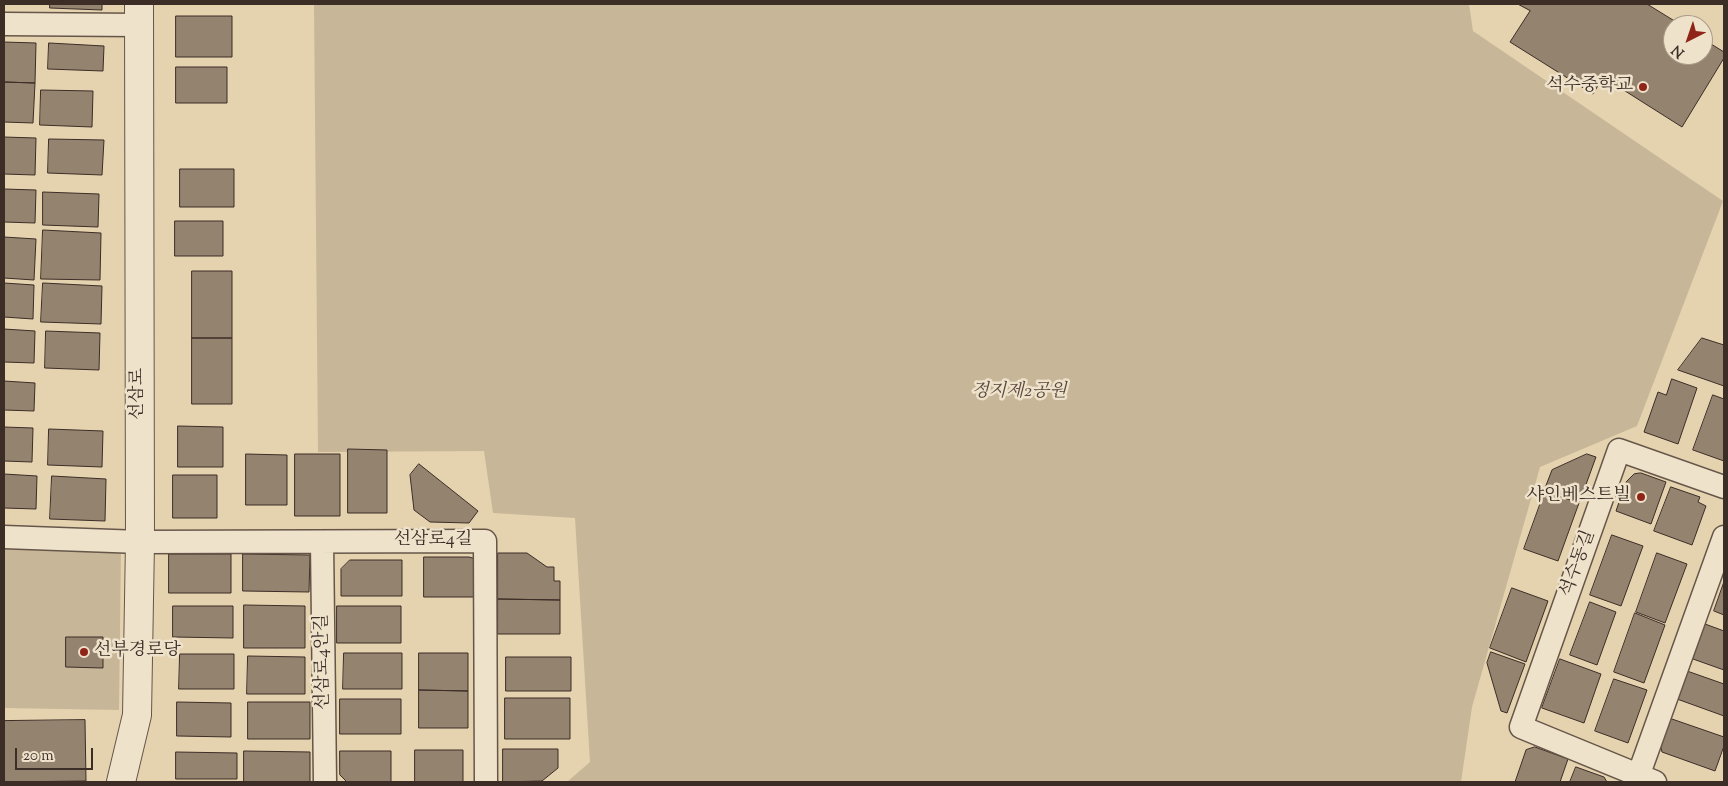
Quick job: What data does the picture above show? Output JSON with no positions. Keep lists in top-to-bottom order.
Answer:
{
  "streets": {
    "street": [
      "선삼로",
      "선삼로4길",
      "석수동길",
      "선삼로4안길"
    ]
  },
  "crossings": [
    ["선삼로", "선삼로4길"],
    ["선삼로4길", "선삼로4안길"]
  ],
  "parks": ["정지제2공원"],
  "places": ["석수중학교", "샤인베스트빌", "선부경로당"],
  "scale_bar": "20 m",
  "north": "bottom left"
}
